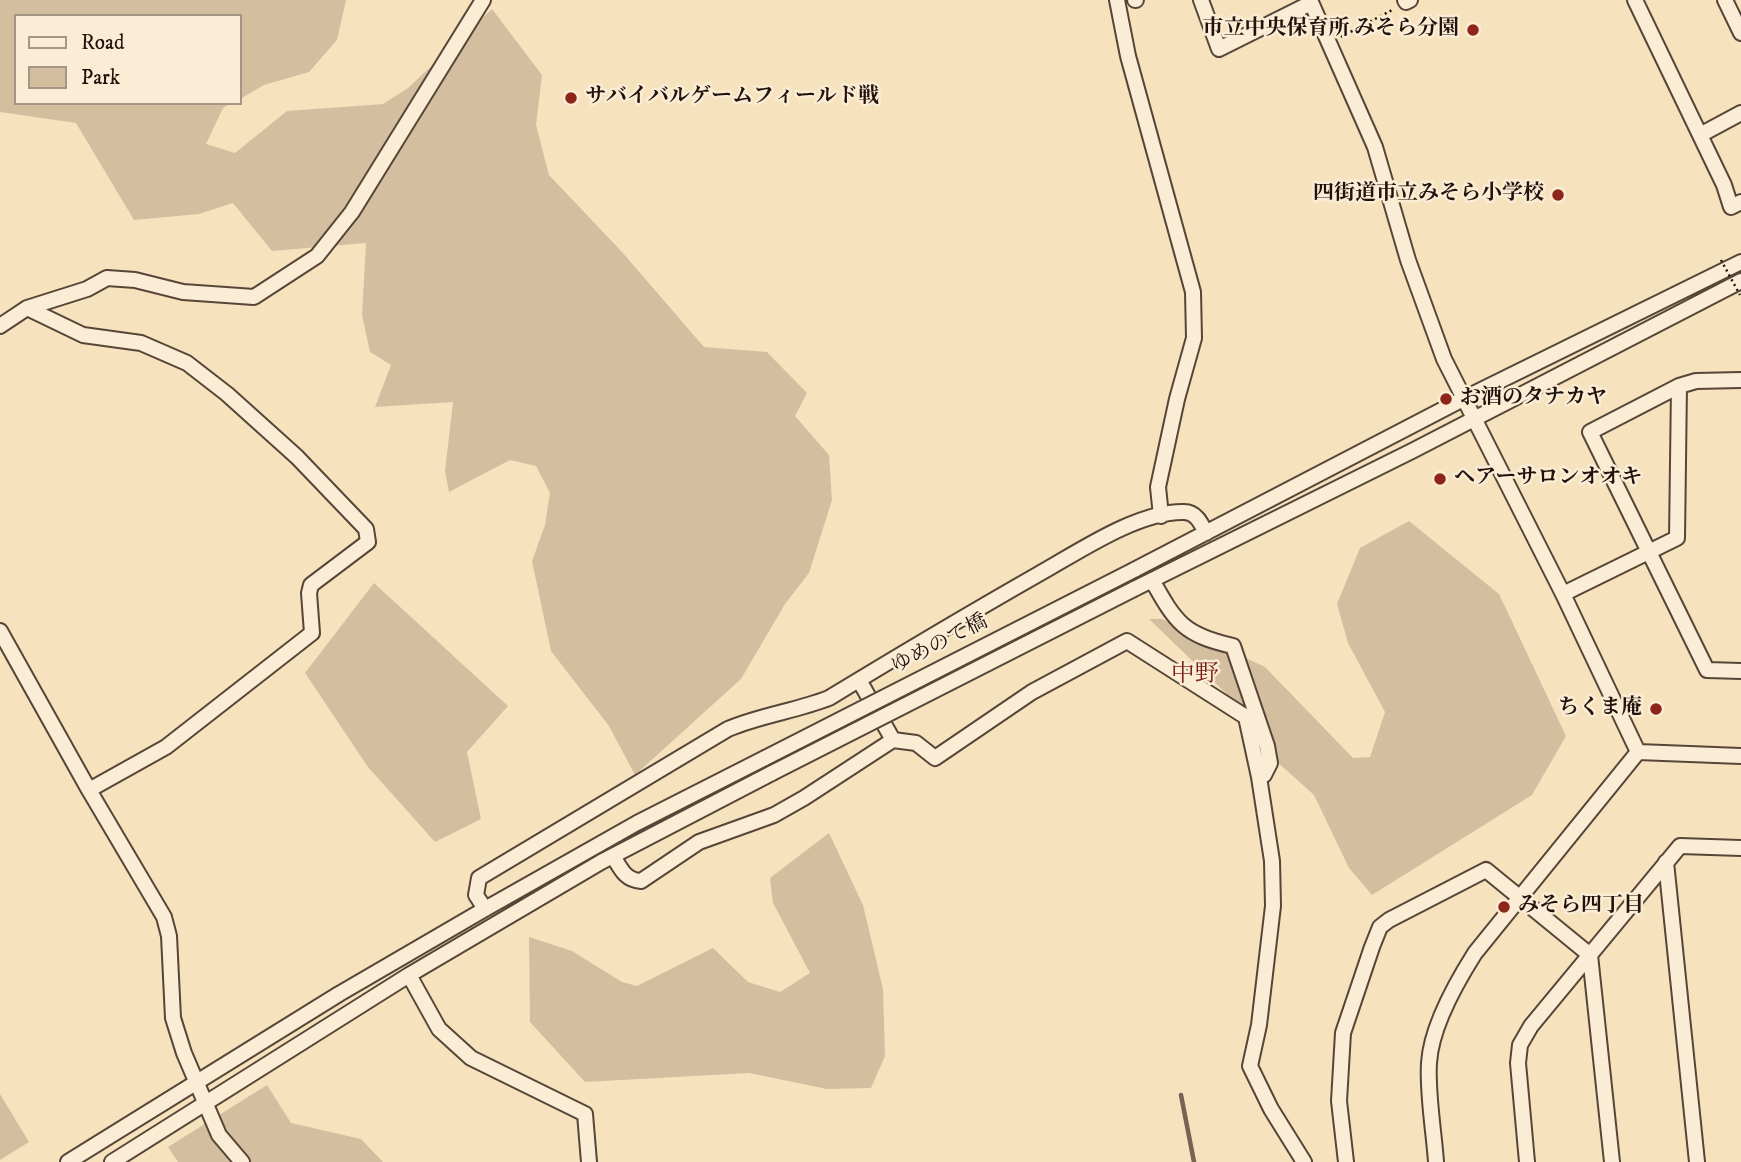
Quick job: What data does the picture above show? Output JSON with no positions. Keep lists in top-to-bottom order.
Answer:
{
  "streets": {
    "street": ["ゆめのて橋"]
  },
  "districts": ["中野"],
  "places": [
    "市立中央保育所 みそら分園",
    "サバイバルゲームフィールド戦",
    "四街道市立みそら小学校",
    "お酒のタナカヤ",
    "ヘアーサロンオオキ",
    "ちくま庵",
    "みそら四丁目"
  ],
  "legend": ["Road", "Park"]
}
